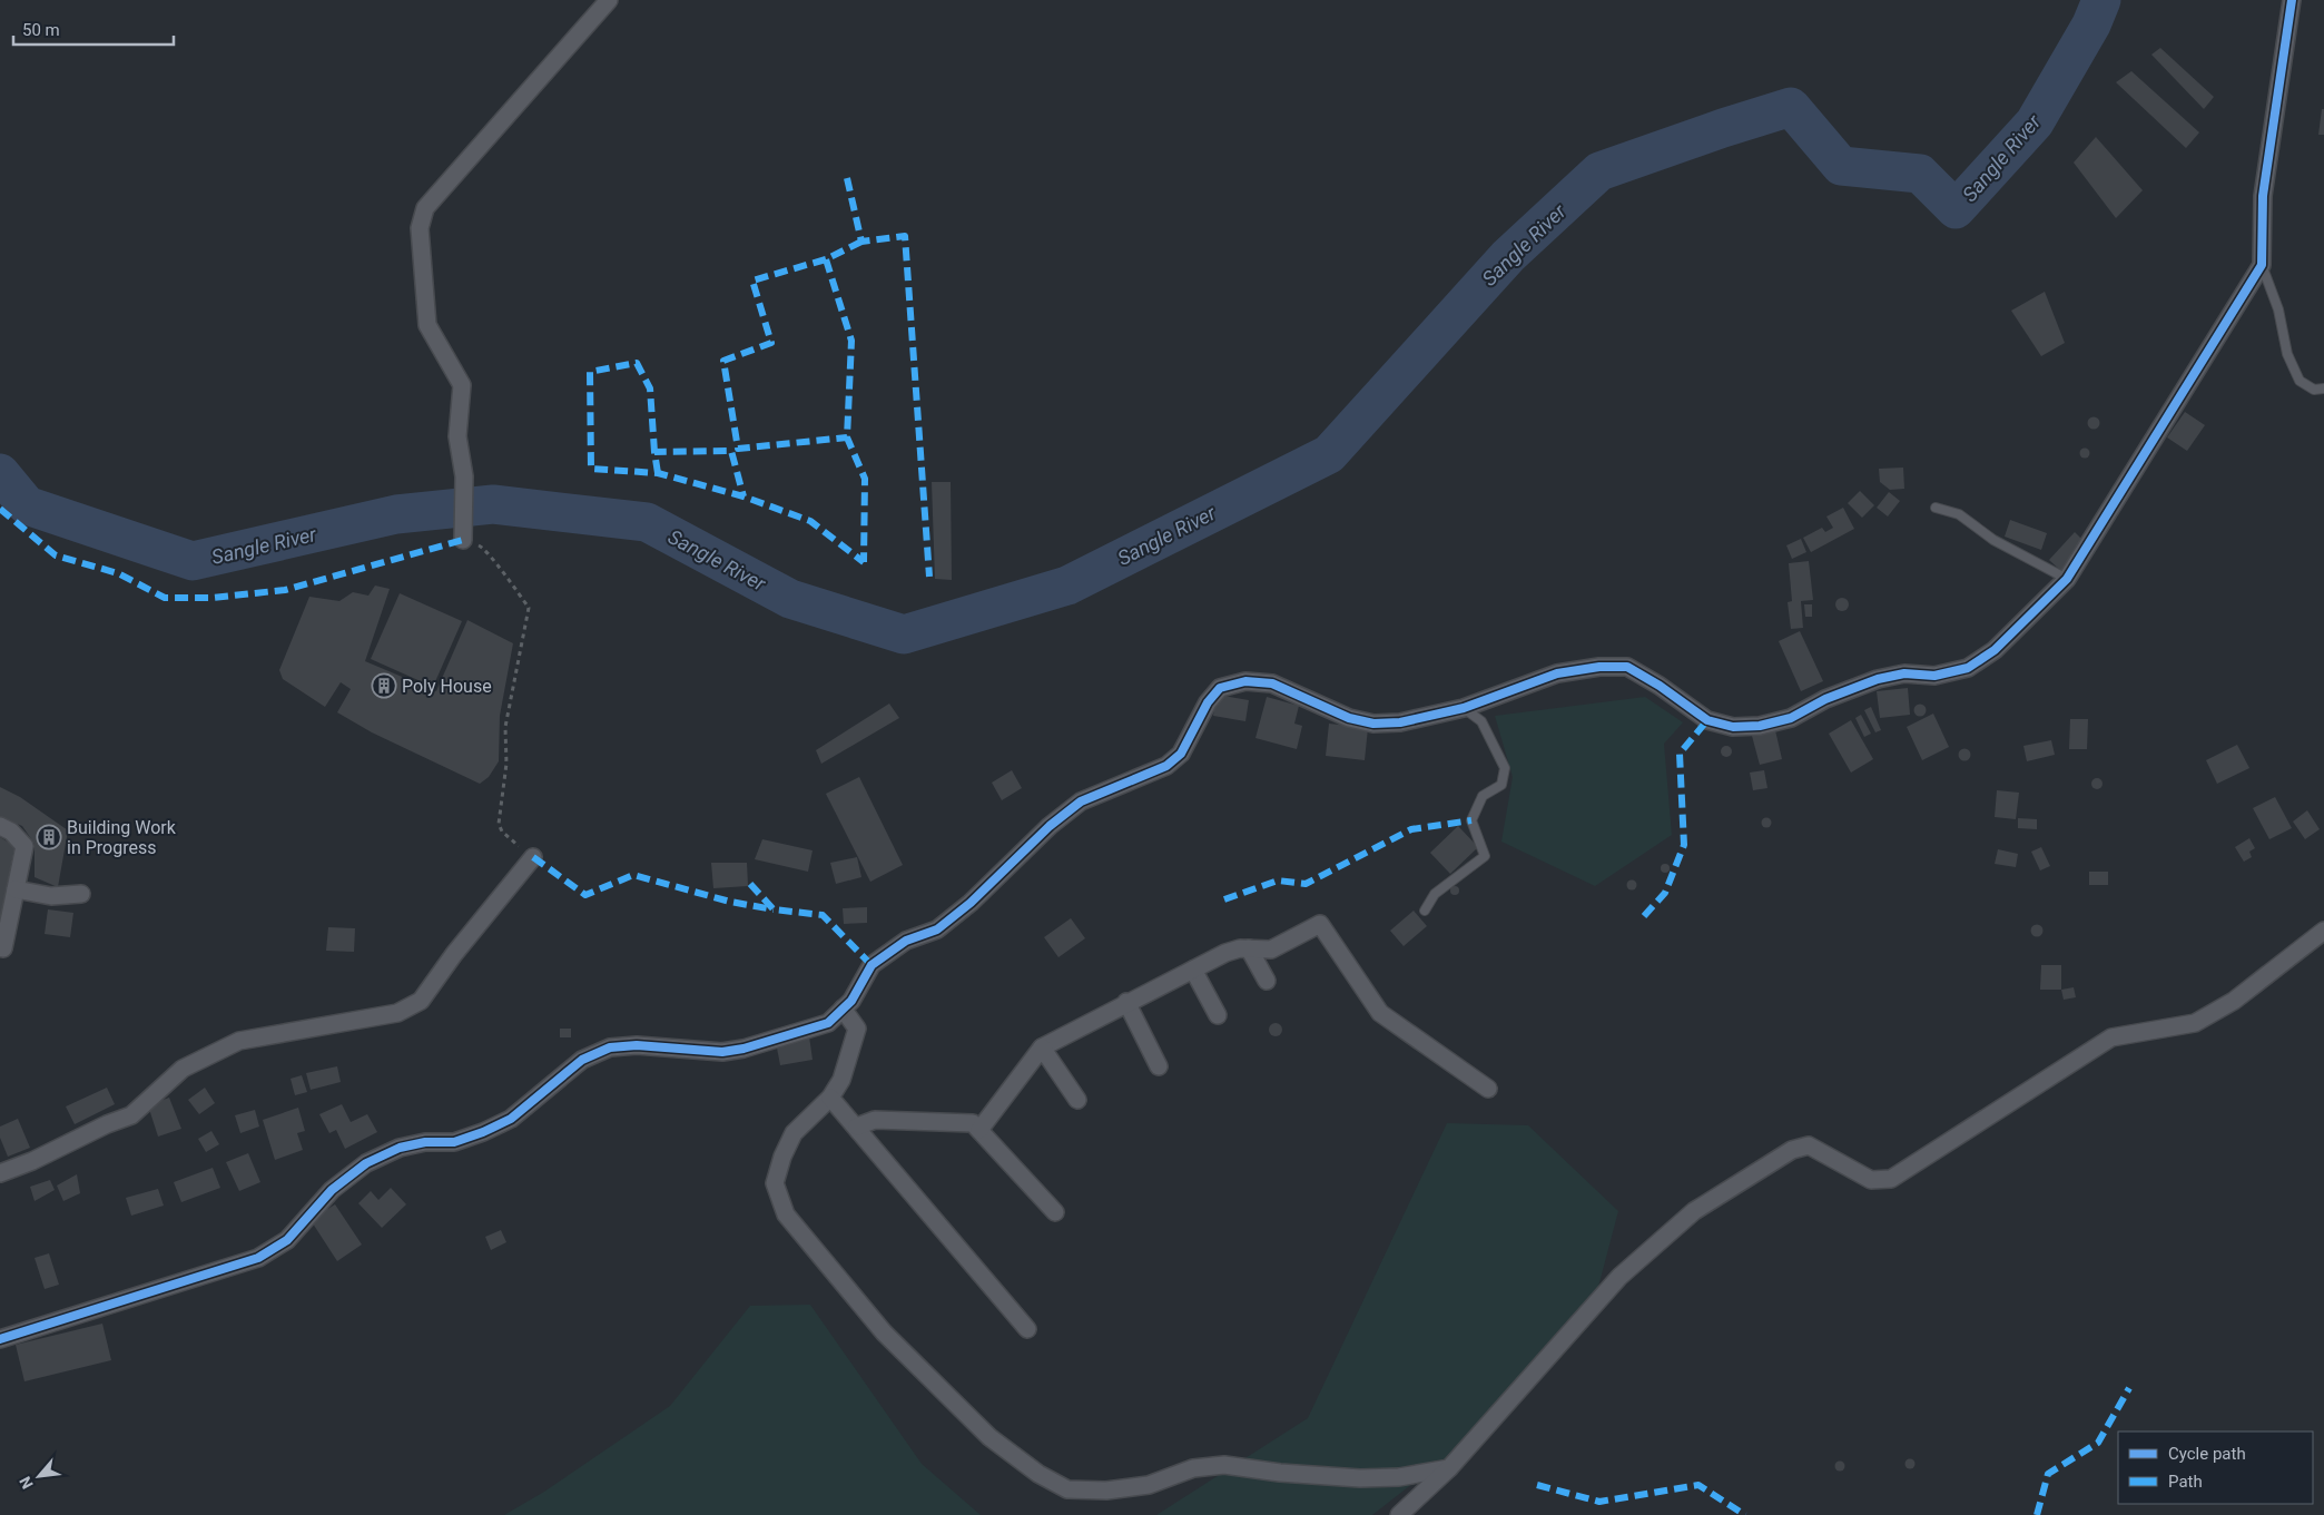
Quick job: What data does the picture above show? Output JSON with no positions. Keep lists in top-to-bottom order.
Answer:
{
  "water": ["Sangle River"],
  "places": {
    "building": ["Poly House", "Building Work in Progress"]
  },
  "legend": ["Cycle path", "Path"],
  "scale_bar": "50 m",
  "north": "bottom left"
}
